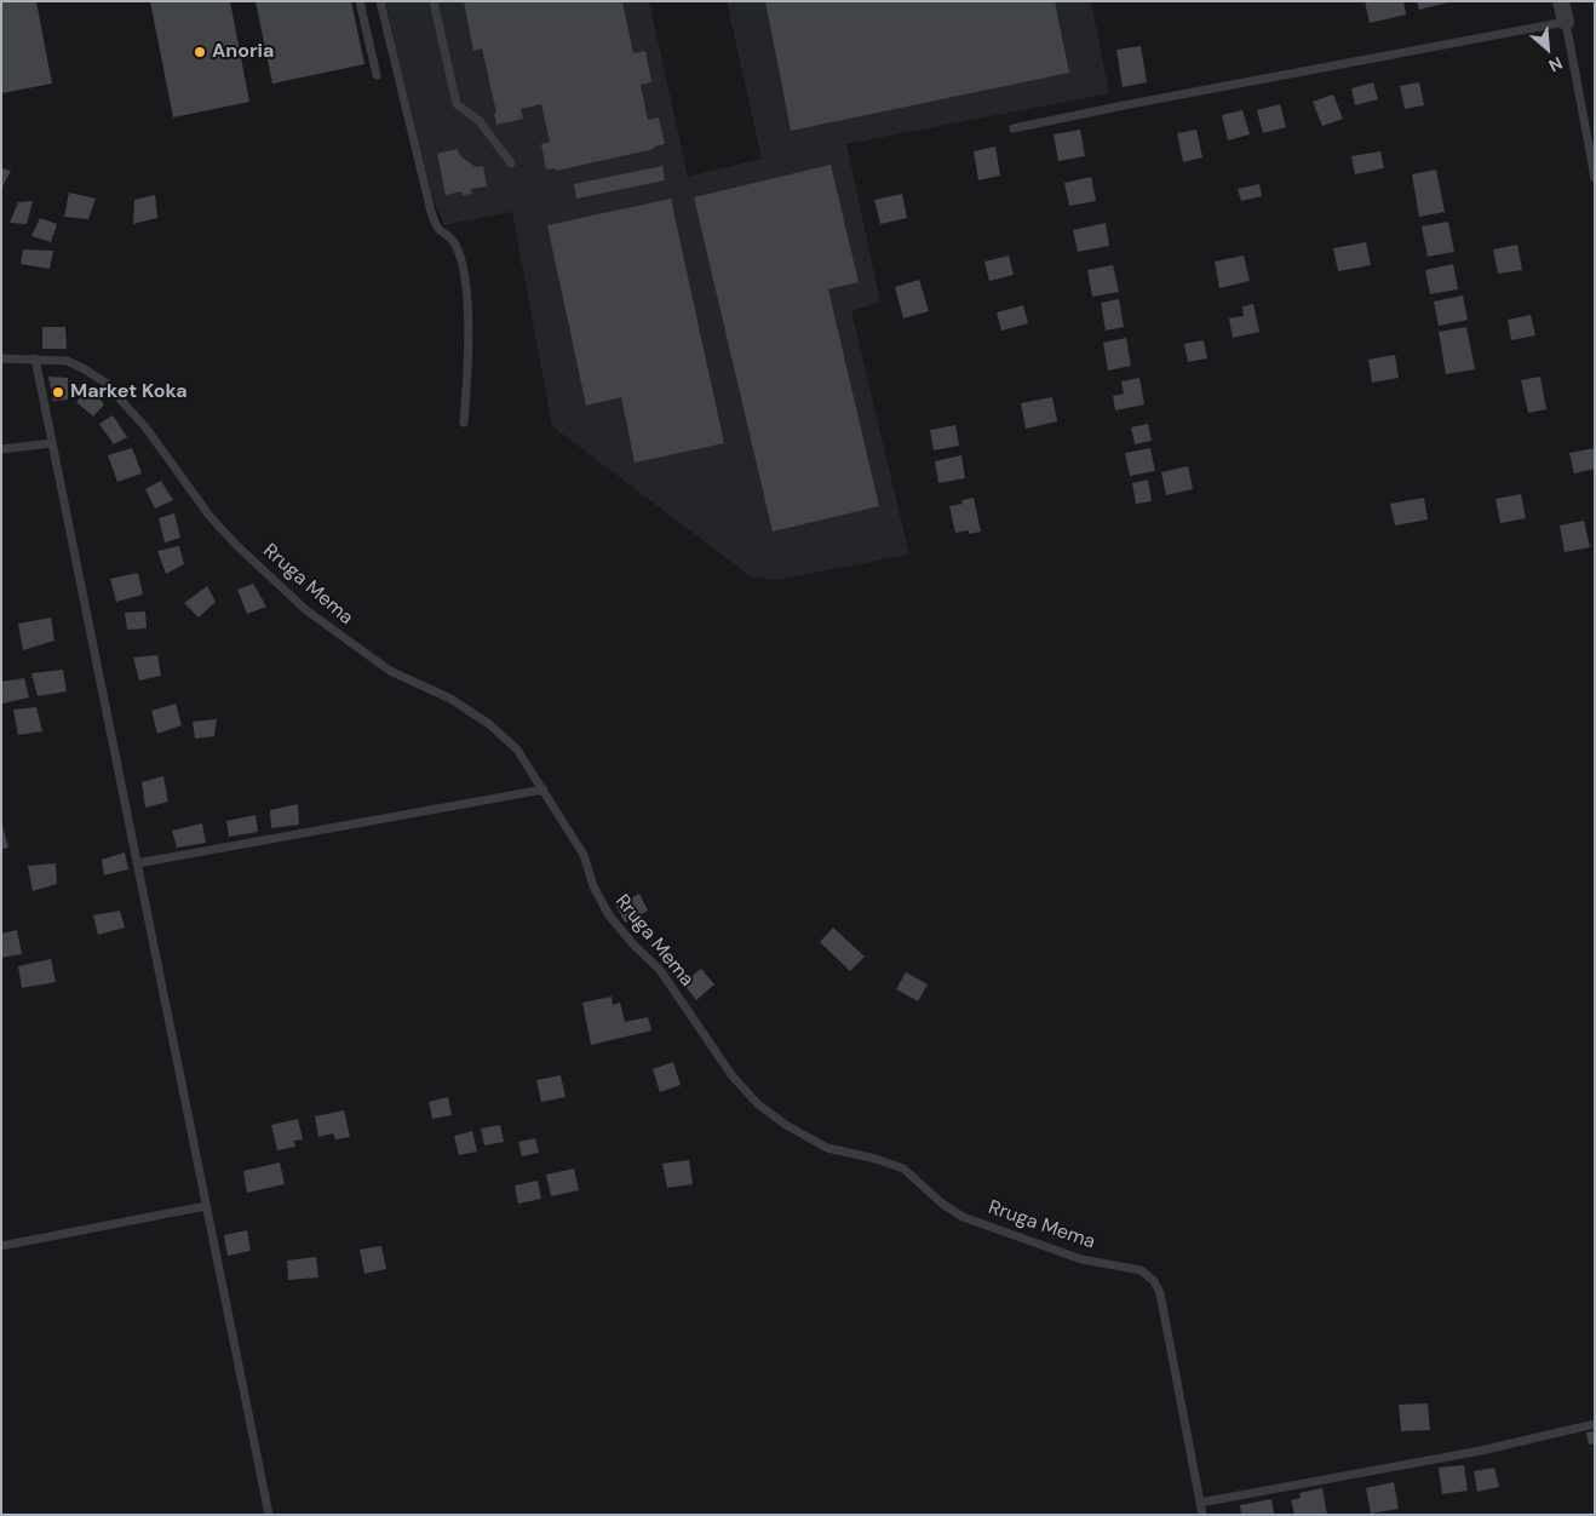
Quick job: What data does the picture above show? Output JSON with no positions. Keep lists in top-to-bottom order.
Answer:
{
  "streets": {
    "lane": ["Rruga Mema"]
  },
  "places": ["Anoria", "Market Koka"],
  "north": "bottom right"
}
